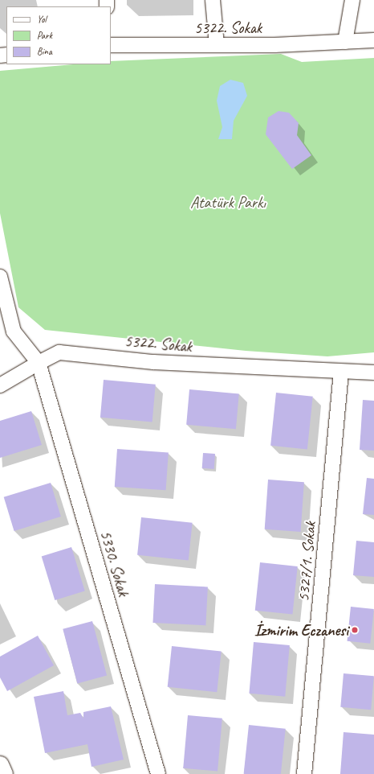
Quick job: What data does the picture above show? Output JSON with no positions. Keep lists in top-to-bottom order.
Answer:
{
  "streets": {
    "street": ["5322. Sokak", "5327/1. Sokak", "5330. Sokak"]
  },
  "crossings": [
    ["5322. Sokak", "5327/1. Sokak"],
    ["5322. Sokak", "5330. Sokak"]
  ],
  "parks": ["Atatürk Parkı"],
  "places": ["İzmirim Eczanesi"],
  "legend": ["Yol", "Park", "Bina"]
}
